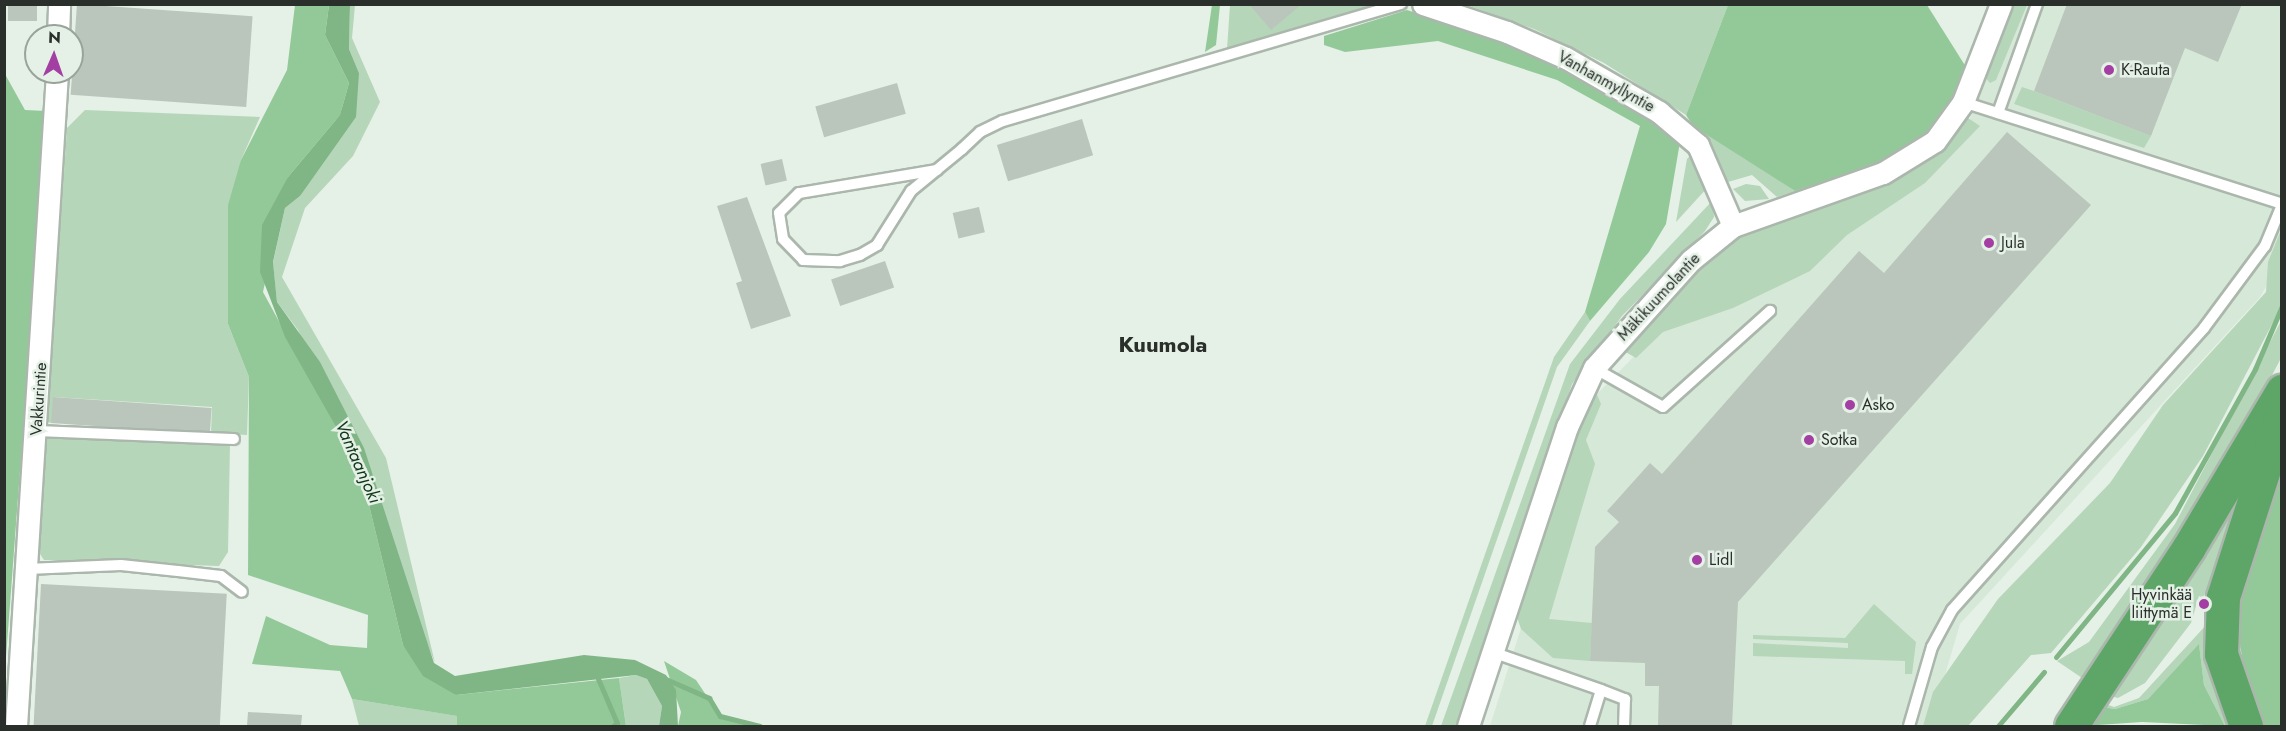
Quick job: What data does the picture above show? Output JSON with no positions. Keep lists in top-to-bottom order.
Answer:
{
  "streets": {
    "street": ["Vanhanmyllyntie", "Mäkikuumolantie", "Vakkurintie"]
  },
  "crossings": [
    ["Vanhanmyllyntie", "Mäkikuumolantie"]
  ],
  "districts": ["Kuumola"],
  "water": ["Vantaanjoki"],
  "places": [
    "K-Rauta",
    "Jula",
    "Asko",
    "Sotka",
    "Lidl",
    "Hyvinkää liittymä E"
  ],
  "north": "top"
}
